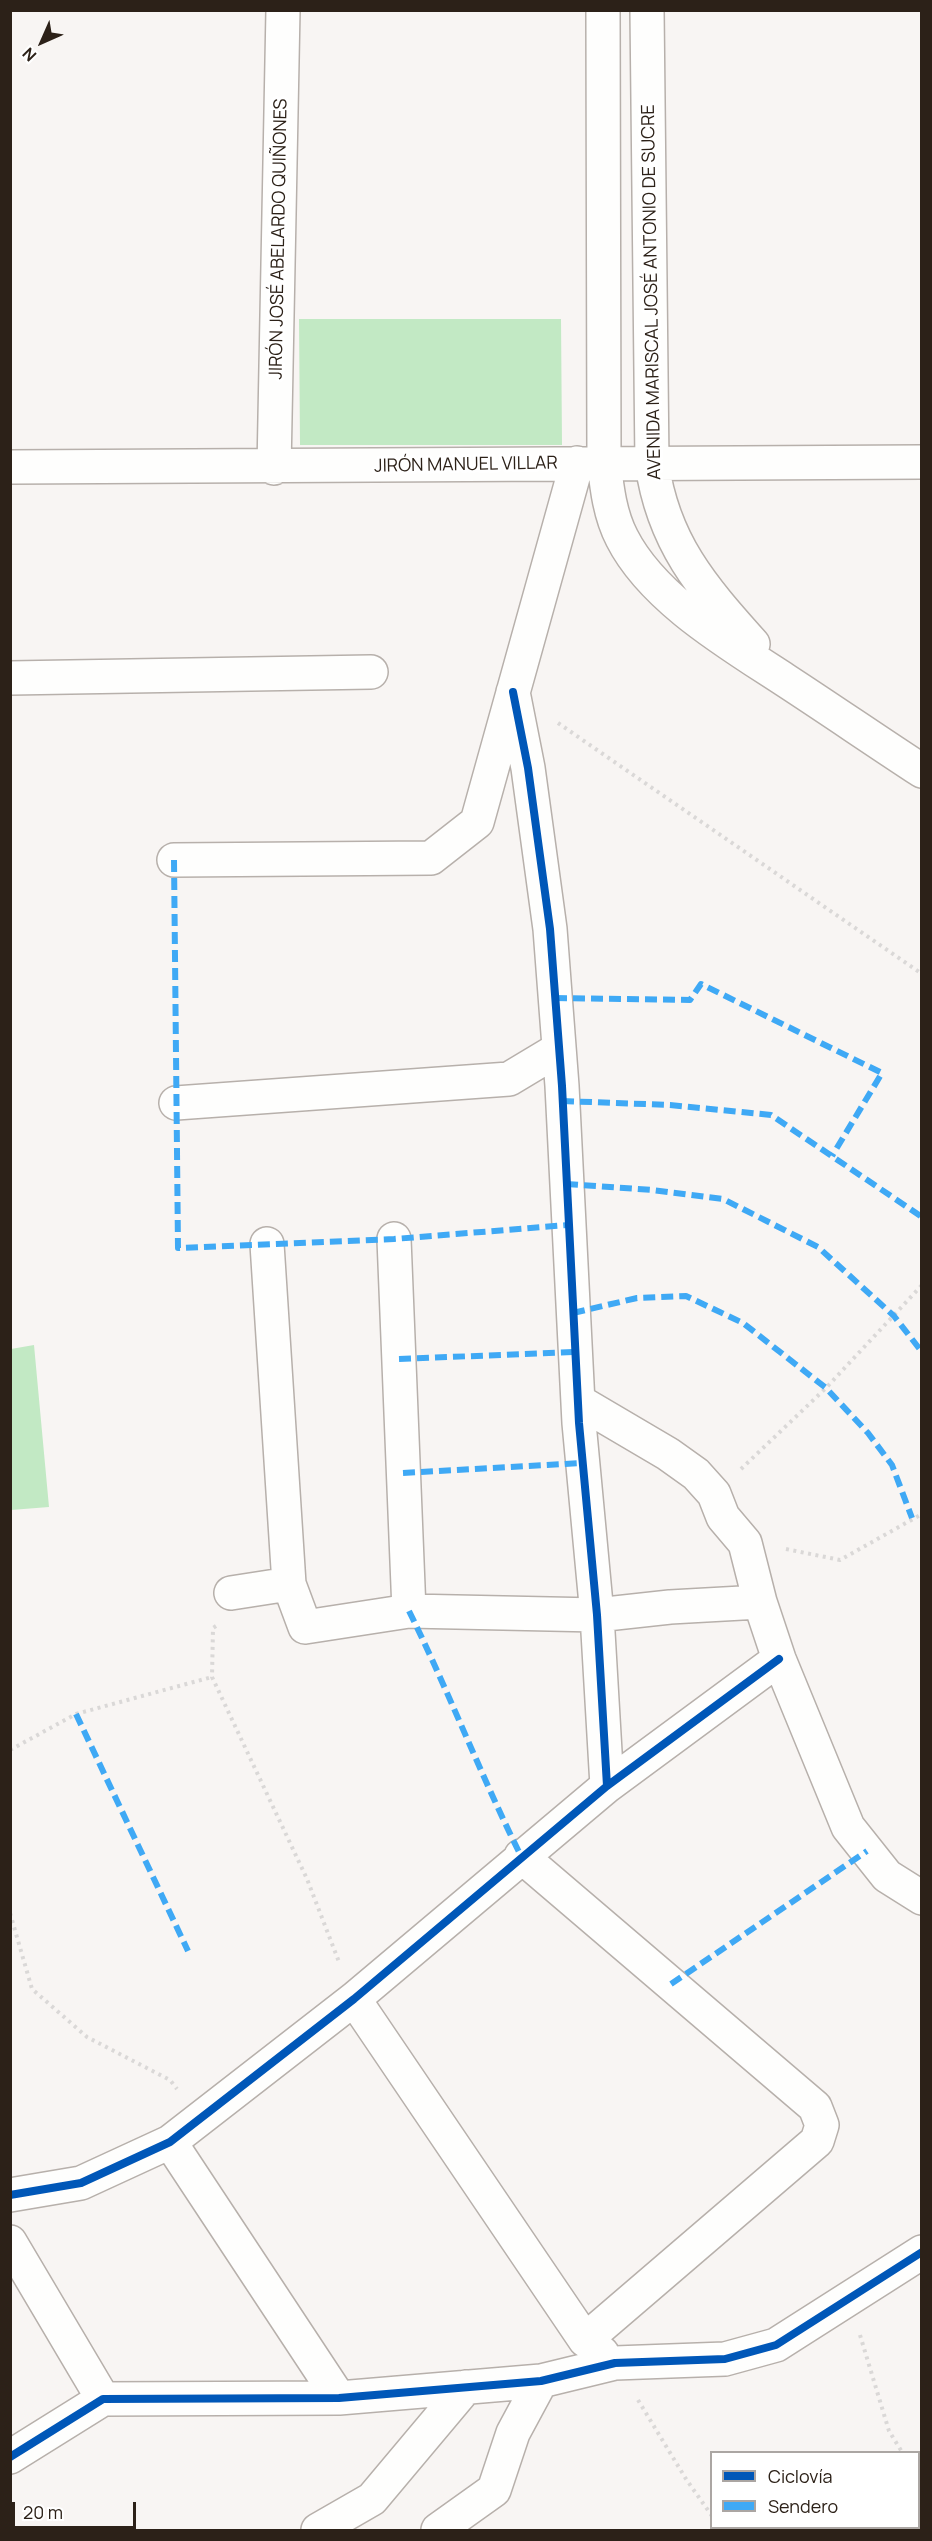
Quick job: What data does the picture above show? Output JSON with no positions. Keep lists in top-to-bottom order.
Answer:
{
  "streets": {
    "street": ["JIRÓN JOSÉ ABELARDO QUIÑONES", "AVENIDA MARISCAL JOSÉ ANTONIO DE SUCRE", "JIRÓN MANUEL VILLAR"]
  },
  "crossings": [
    ["JIRÓN JOSÉ ABELARDO QUIÑONES", "JIRÓN MANUEL VILLAR"],
    ["AVENIDA MARISCAL JOSÉ ANTONIO DE SUCRE", "JIRÓN MANUEL VILLAR"]
  ],
  "legend": ["Ciclovía", "Sendero"],
  "scale_bar": "20 m",
  "north": "bottom left"
}
